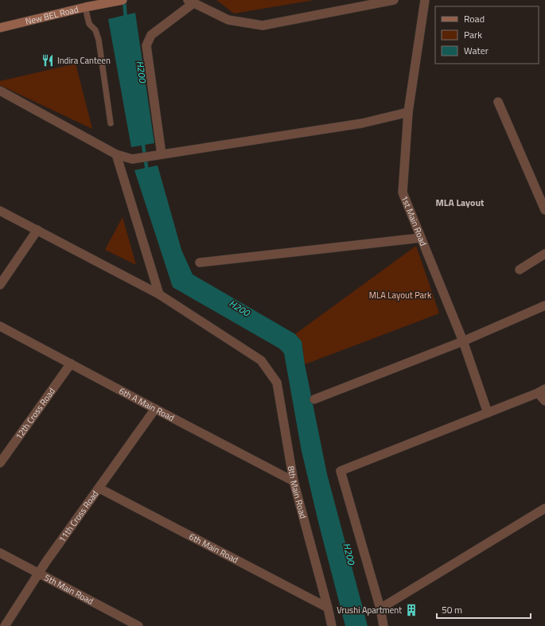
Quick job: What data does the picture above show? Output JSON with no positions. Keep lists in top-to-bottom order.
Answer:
{
  "streets": {
    "main road": ["New BEL Road"],
    "street": [
      "1st Main Road",
      "6th A Main Road",
      "12th Cross Road",
      "8th Main Road",
      "11th Cross Road",
      "6th Main Road",
      "5th Main Road"
    ]
  },
  "crossings": [
    ["6th A Main Road", "12th Cross Road"],
    ["6th A Main Road", "8th Main Road"],
    ["6th A Main Road", "11th Cross Road"],
    ["8th Main Road", "6th Main Road"],
    ["11th Cross Road", "6th Main Road"],
    ["11th Cross Road", "5th Main Road"]
  ],
  "districts": ["MLA Layout"],
  "water": ["H200"],
  "parks": ["MLA Layout Park"],
  "places": {
    "restaurant": ["Indira Canteen"],
    "building": ["Vrushi Apartment"]
  },
  "legend": ["Road", "Park", "Water"],
  "scale_bar": "50 m"
}
